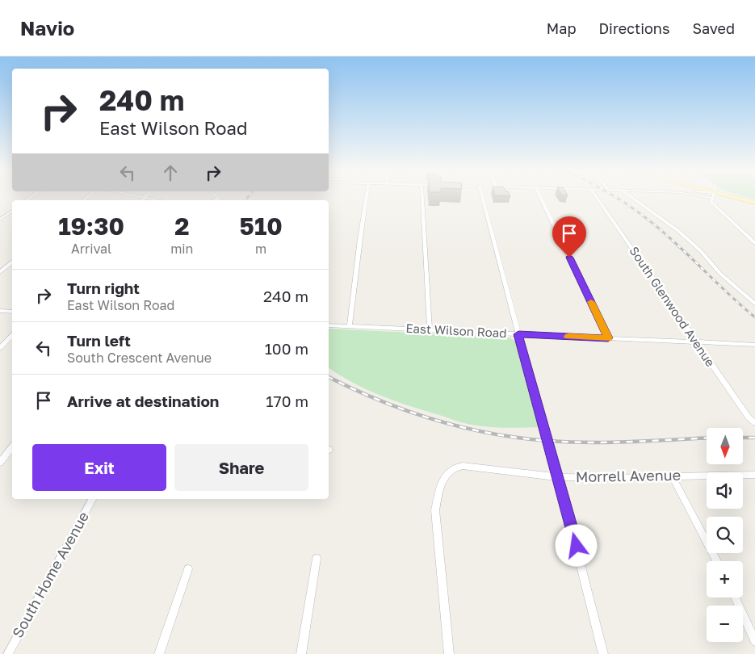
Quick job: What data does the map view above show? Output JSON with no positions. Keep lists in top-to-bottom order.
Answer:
{
  "streets": {
    "street": [
      "South Glenwood Avenue",
      "East Wilson Road",
      "Morrell Avenue",
      "South Home Avenue"
    ]
  },
  "crossings": [
    ["South Glenwood Avenue", "East Wilson Road"]
  ],
  "north": "bottom",
  "page": {
    "header": "Navio",
    "nav": ["Map", "Directions", "Saved"],
    "turn": ["240 m", "East Wilson Road"],
    "eta": [
      "19:30",
      "Arrival",
      "2",
      "min",
      "510",
      "m"
    ],
    "list": [
      {
        "name": "Turn right",
        "note": "East Wilson Road",
        "value": "240 m"
      },
      {
        "name": "Turn left",
        "note": "South Crescent Avenue",
        "value": "100 m"
      },
      {
        "name": "Arrive at destination",
        "value": "170 m"
      }
    ],
    "map_buttons": ["+", "−"],
    "buttons": ["Exit", "Share"]
  }
}
